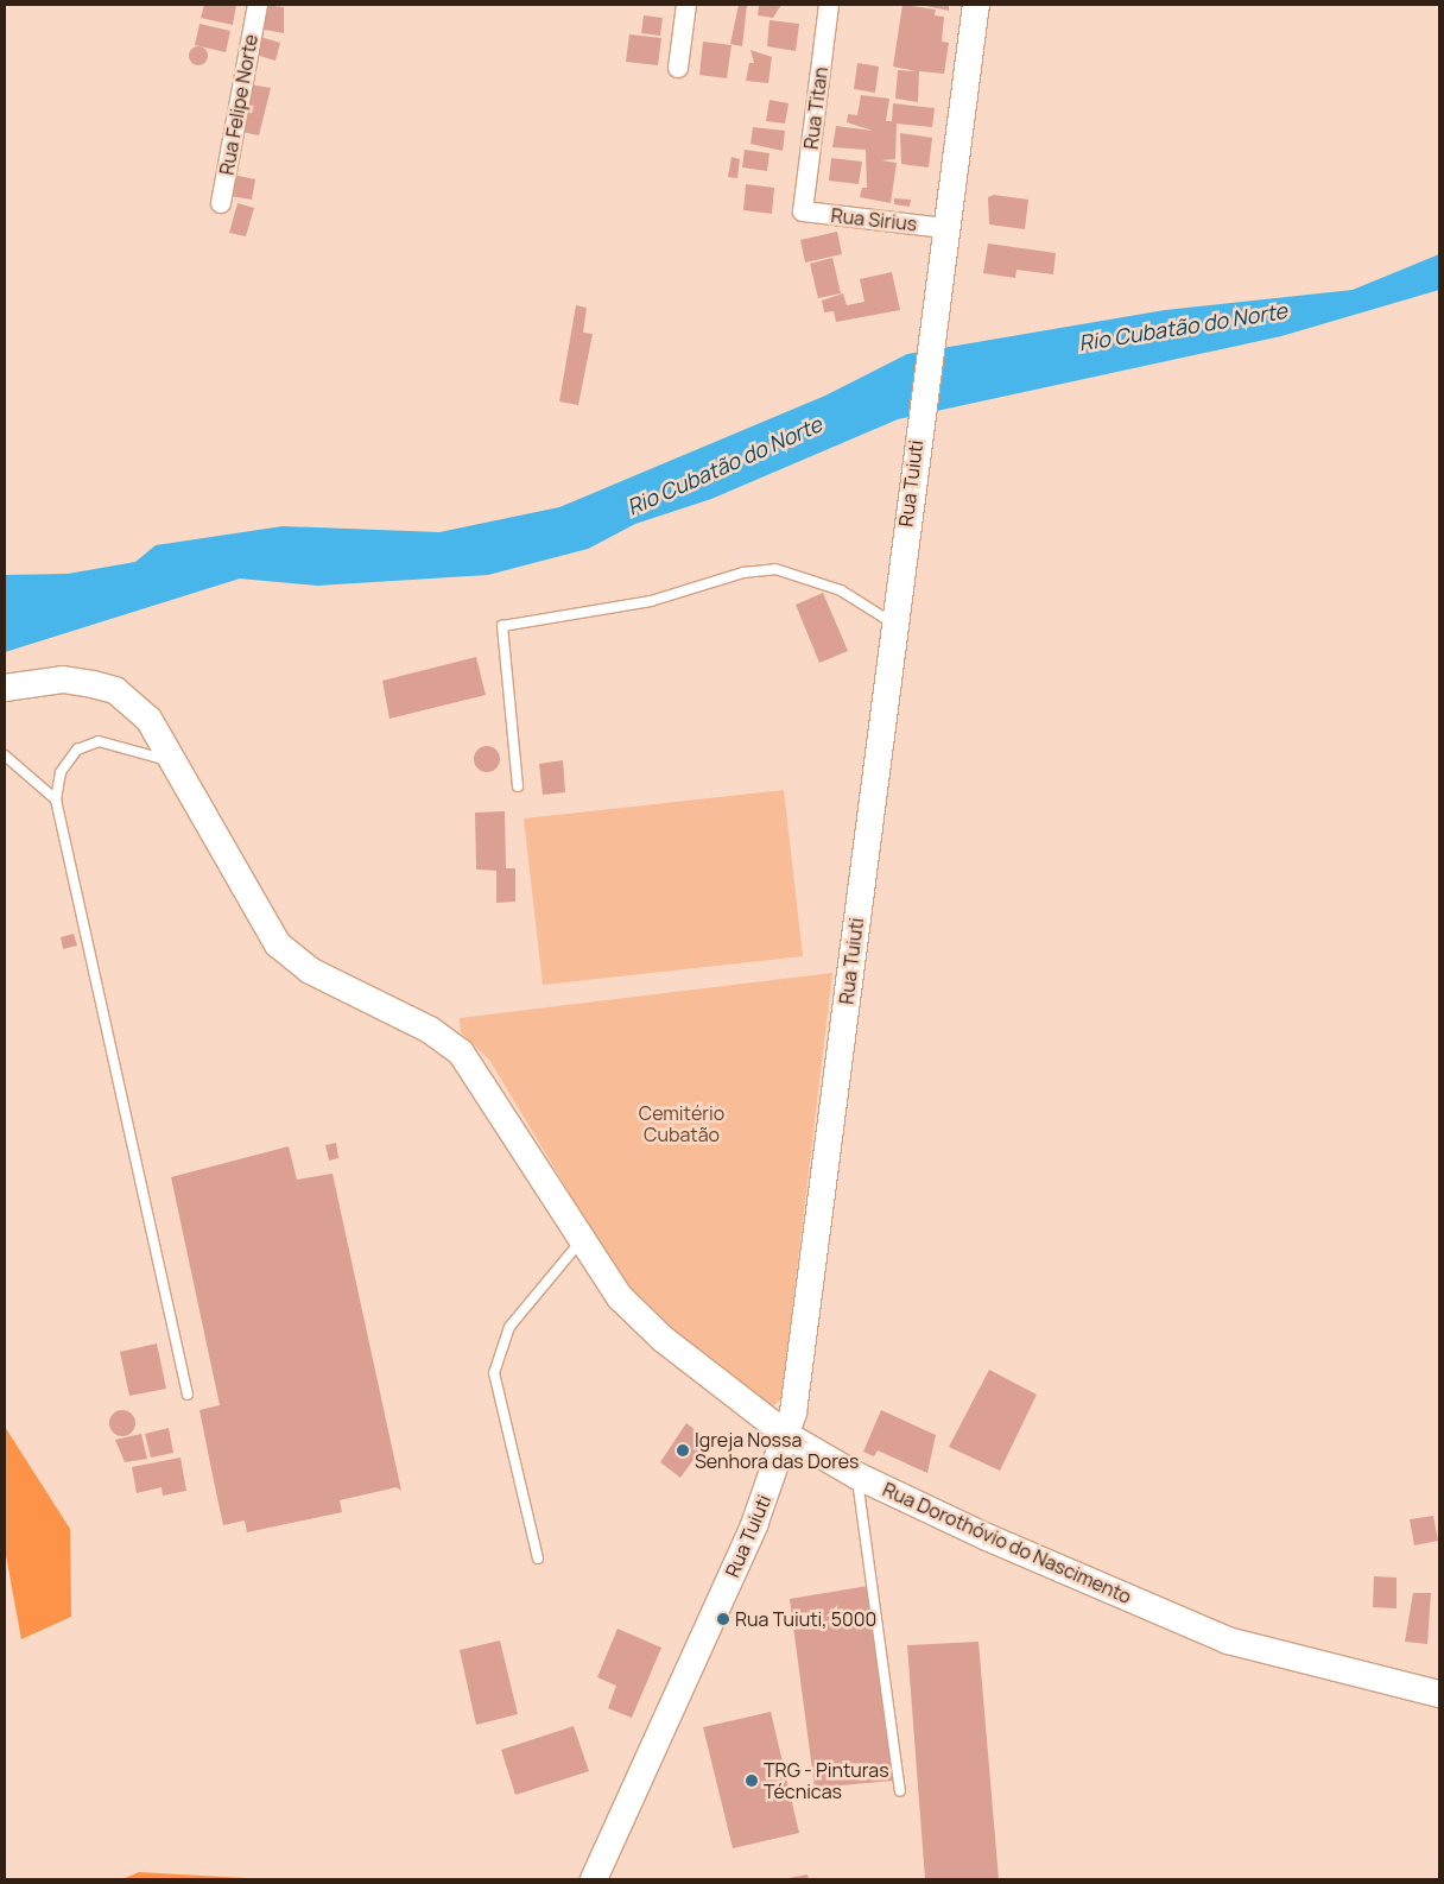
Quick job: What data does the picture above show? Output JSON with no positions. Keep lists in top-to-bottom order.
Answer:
{
  "streets": {
    "main road": ["Rua Tuiuti", "Rua Dorothóvio do Nascimento"],
    "street": ["Rua Felipe Norte", "Rua Titan", "Rua Sirius"]
  },
  "crossings": [
    ["Rua Titan", "Rua Sirius"],
    ["Rua Sirius", "Rua Tuiuti"],
    ["Rua Tuiuti", "Rua Dorothóvio do Nascimento"]
  ],
  "water": ["Rio Cubatão do Norte"],
  "parks": ["Cemitério Cubatão"],
  "places": ["Igreja Nossa Senhora das Dores", "Rua Tuiuti, 5000", "TRG - Pinturas Técnicas"]
}
